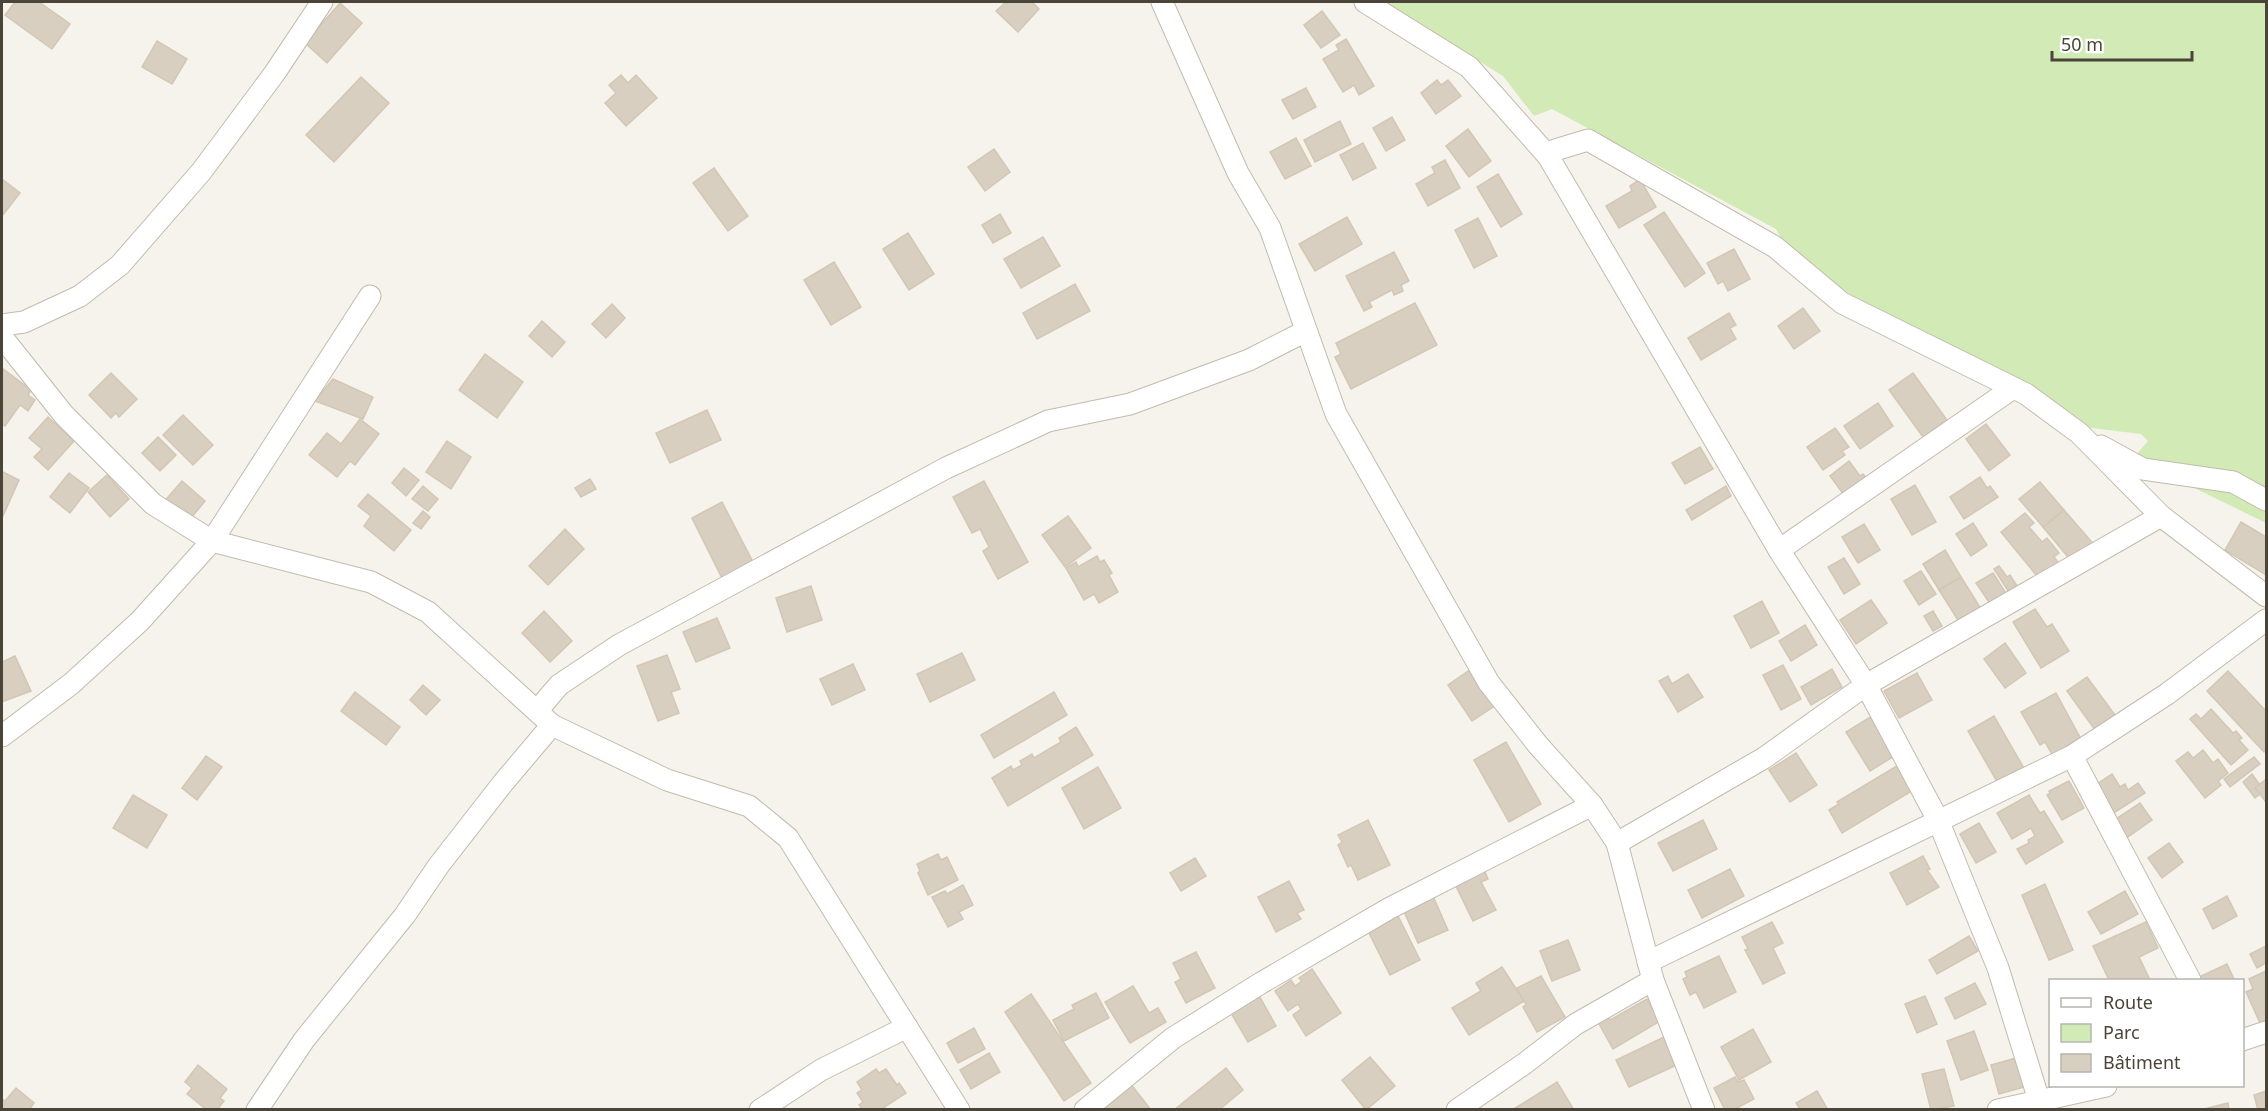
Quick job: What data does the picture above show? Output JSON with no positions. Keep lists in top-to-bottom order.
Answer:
{
  "legend": ["Route", "Parc", "Bâtiment"],
  "scale_bar": "50 m"
}
